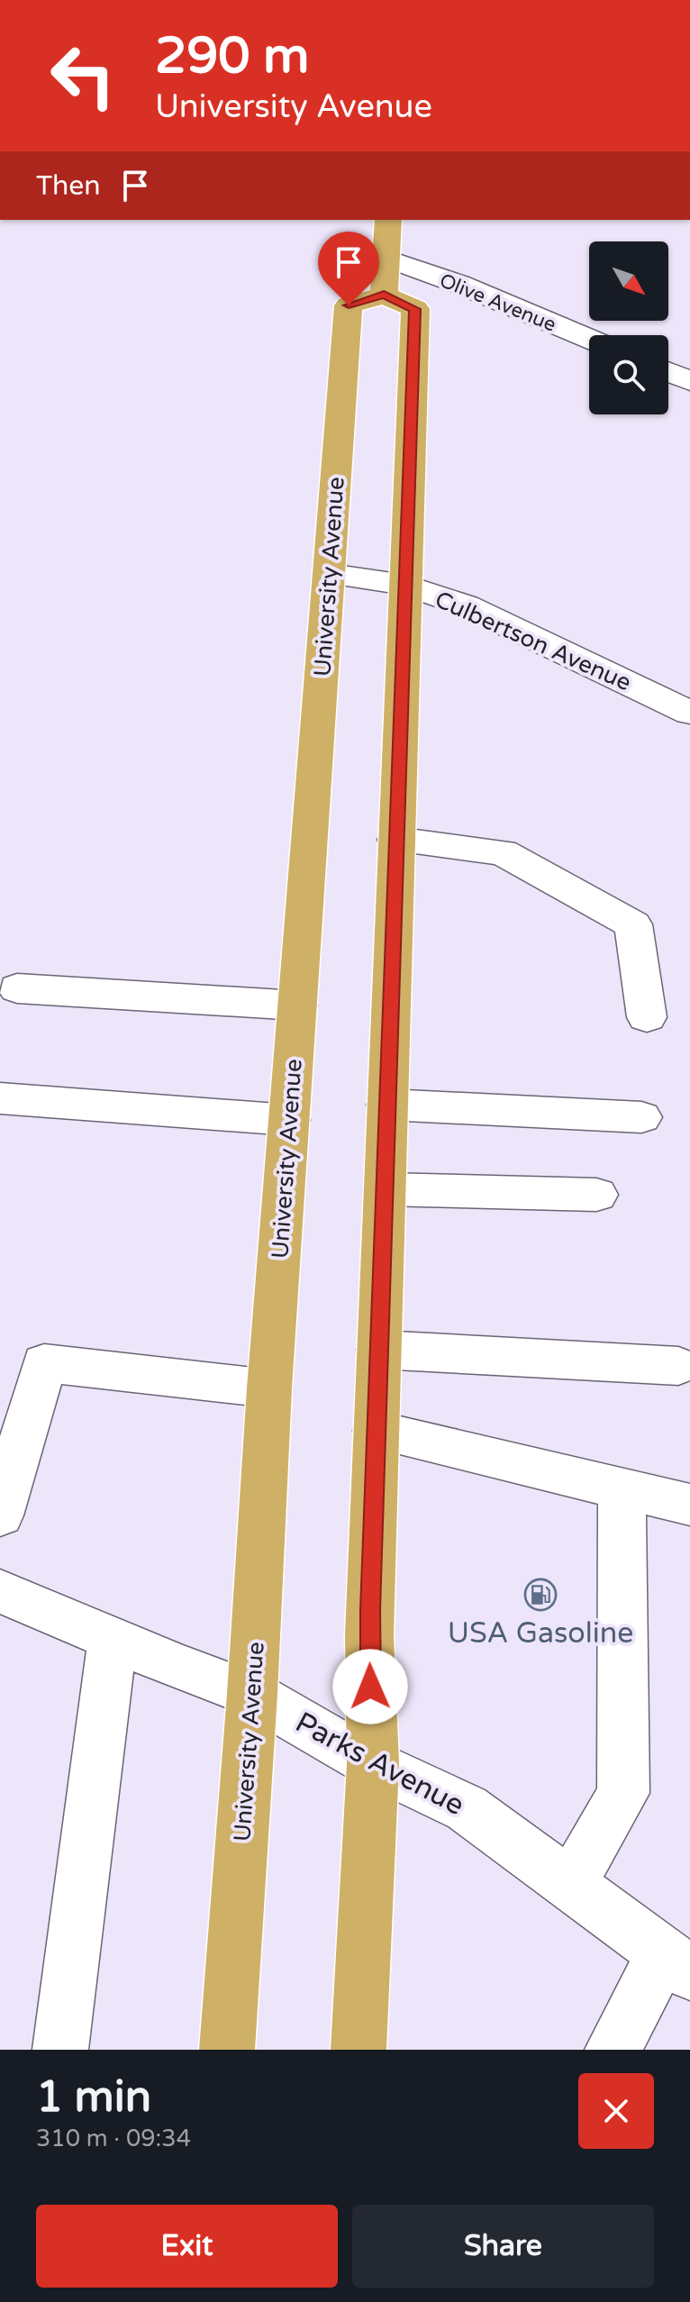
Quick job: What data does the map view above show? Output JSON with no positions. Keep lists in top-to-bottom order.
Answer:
{
  "streets": {
    "main road": ["University Avenue"],
    "street": ["Olive Avenue", "Culbertson Avenue", "Parks Avenue"]
  },
  "crossings": [
    ["Olive Avenue", "University Avenue"],
    ["University Avenue", "Culbertson Avenue"],
    ["University Avenue", "Parks Avenue"]
  ],
  "places": {
    "fuel station": ["USA Gasoline"]
  },
  "north": "bottom right",
  "page": {
    "turn": ["290 m", "University Avenue"],
    "then": "Then",
    "heading": ["1 min", "310 m · 09:34"],
    "buttons": ["Exit", "Share"]
  }
}
